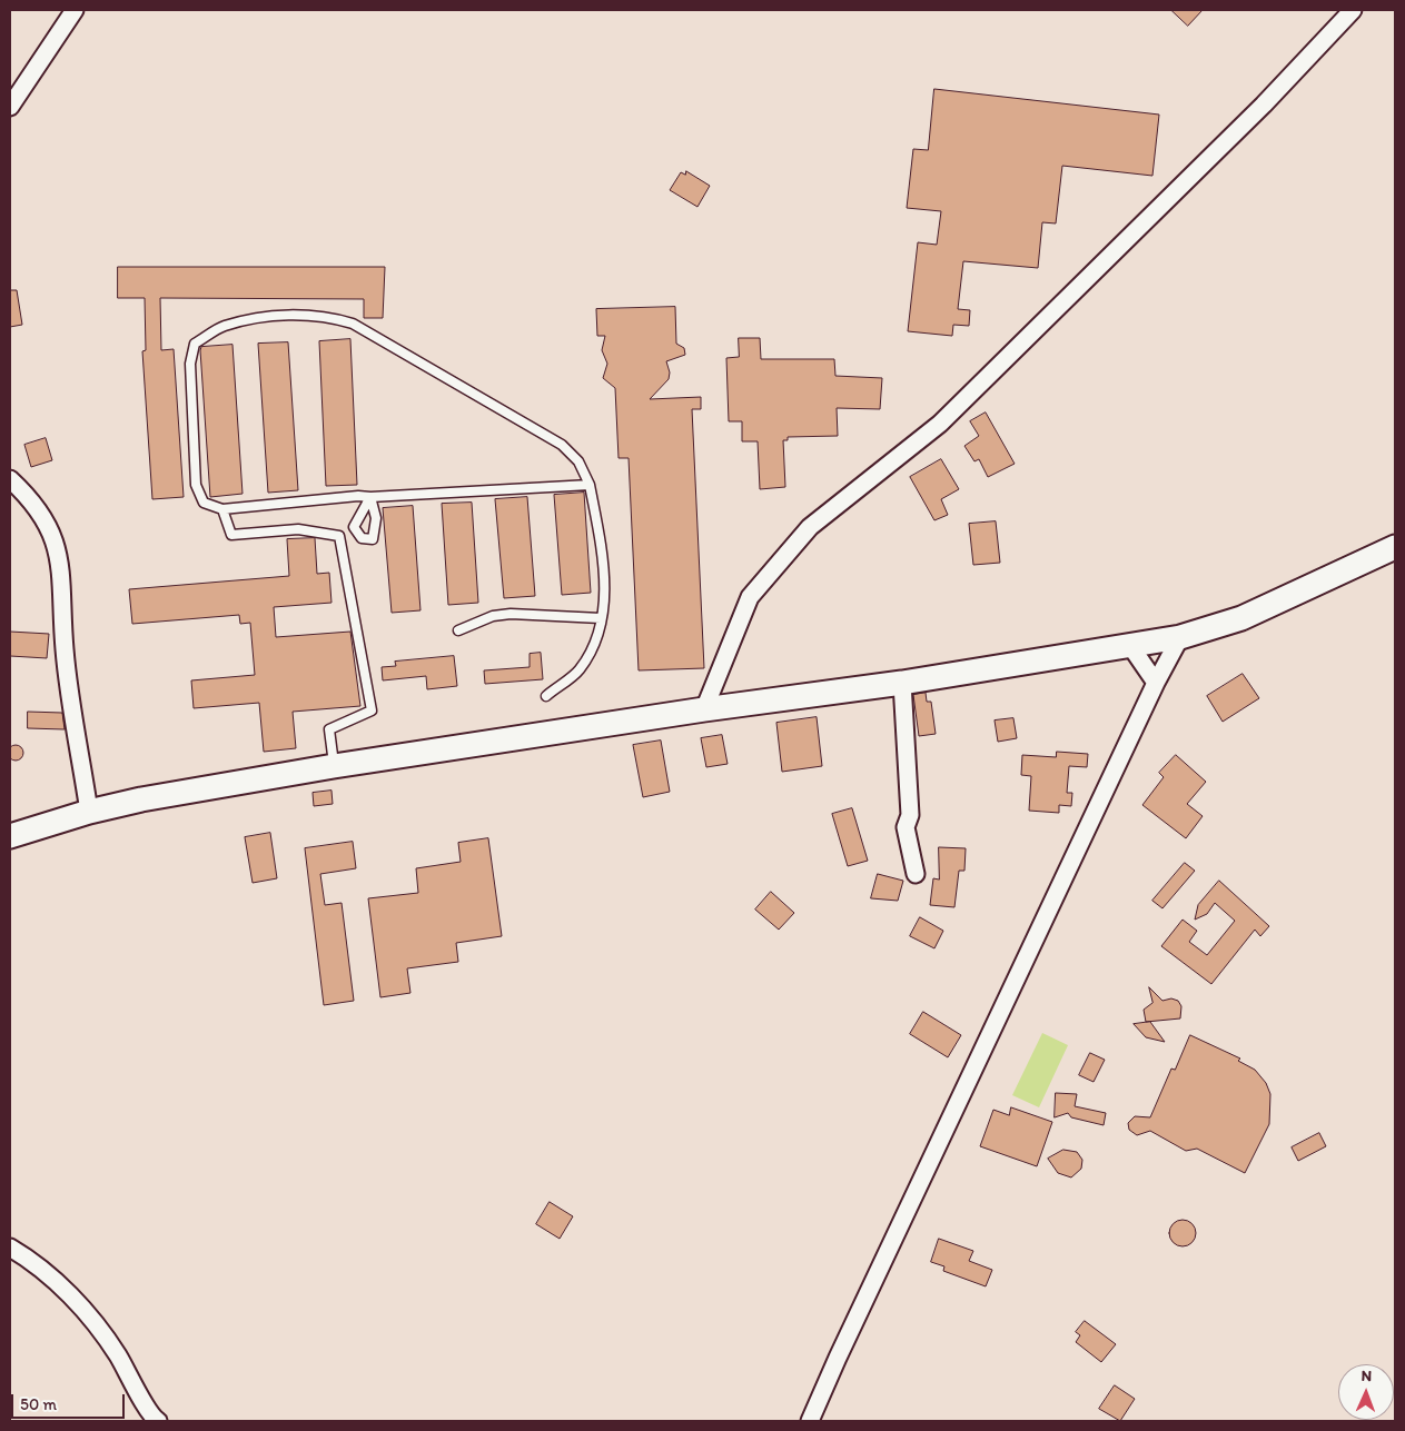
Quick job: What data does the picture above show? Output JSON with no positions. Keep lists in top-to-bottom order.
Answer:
{
  "scale_bar": "50 m",
  "north": "top"
}
